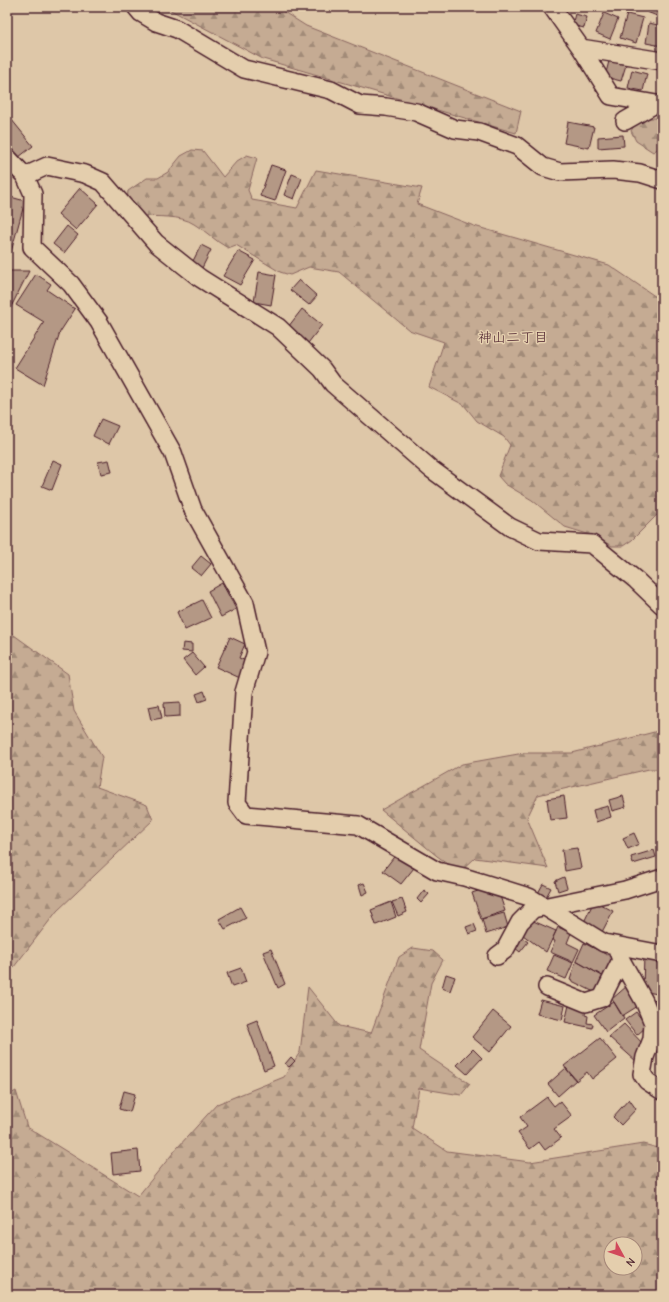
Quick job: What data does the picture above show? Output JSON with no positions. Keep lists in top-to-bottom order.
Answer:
{
  "districts": ["神山二丁目"],
  "north": "bottom right"
}
